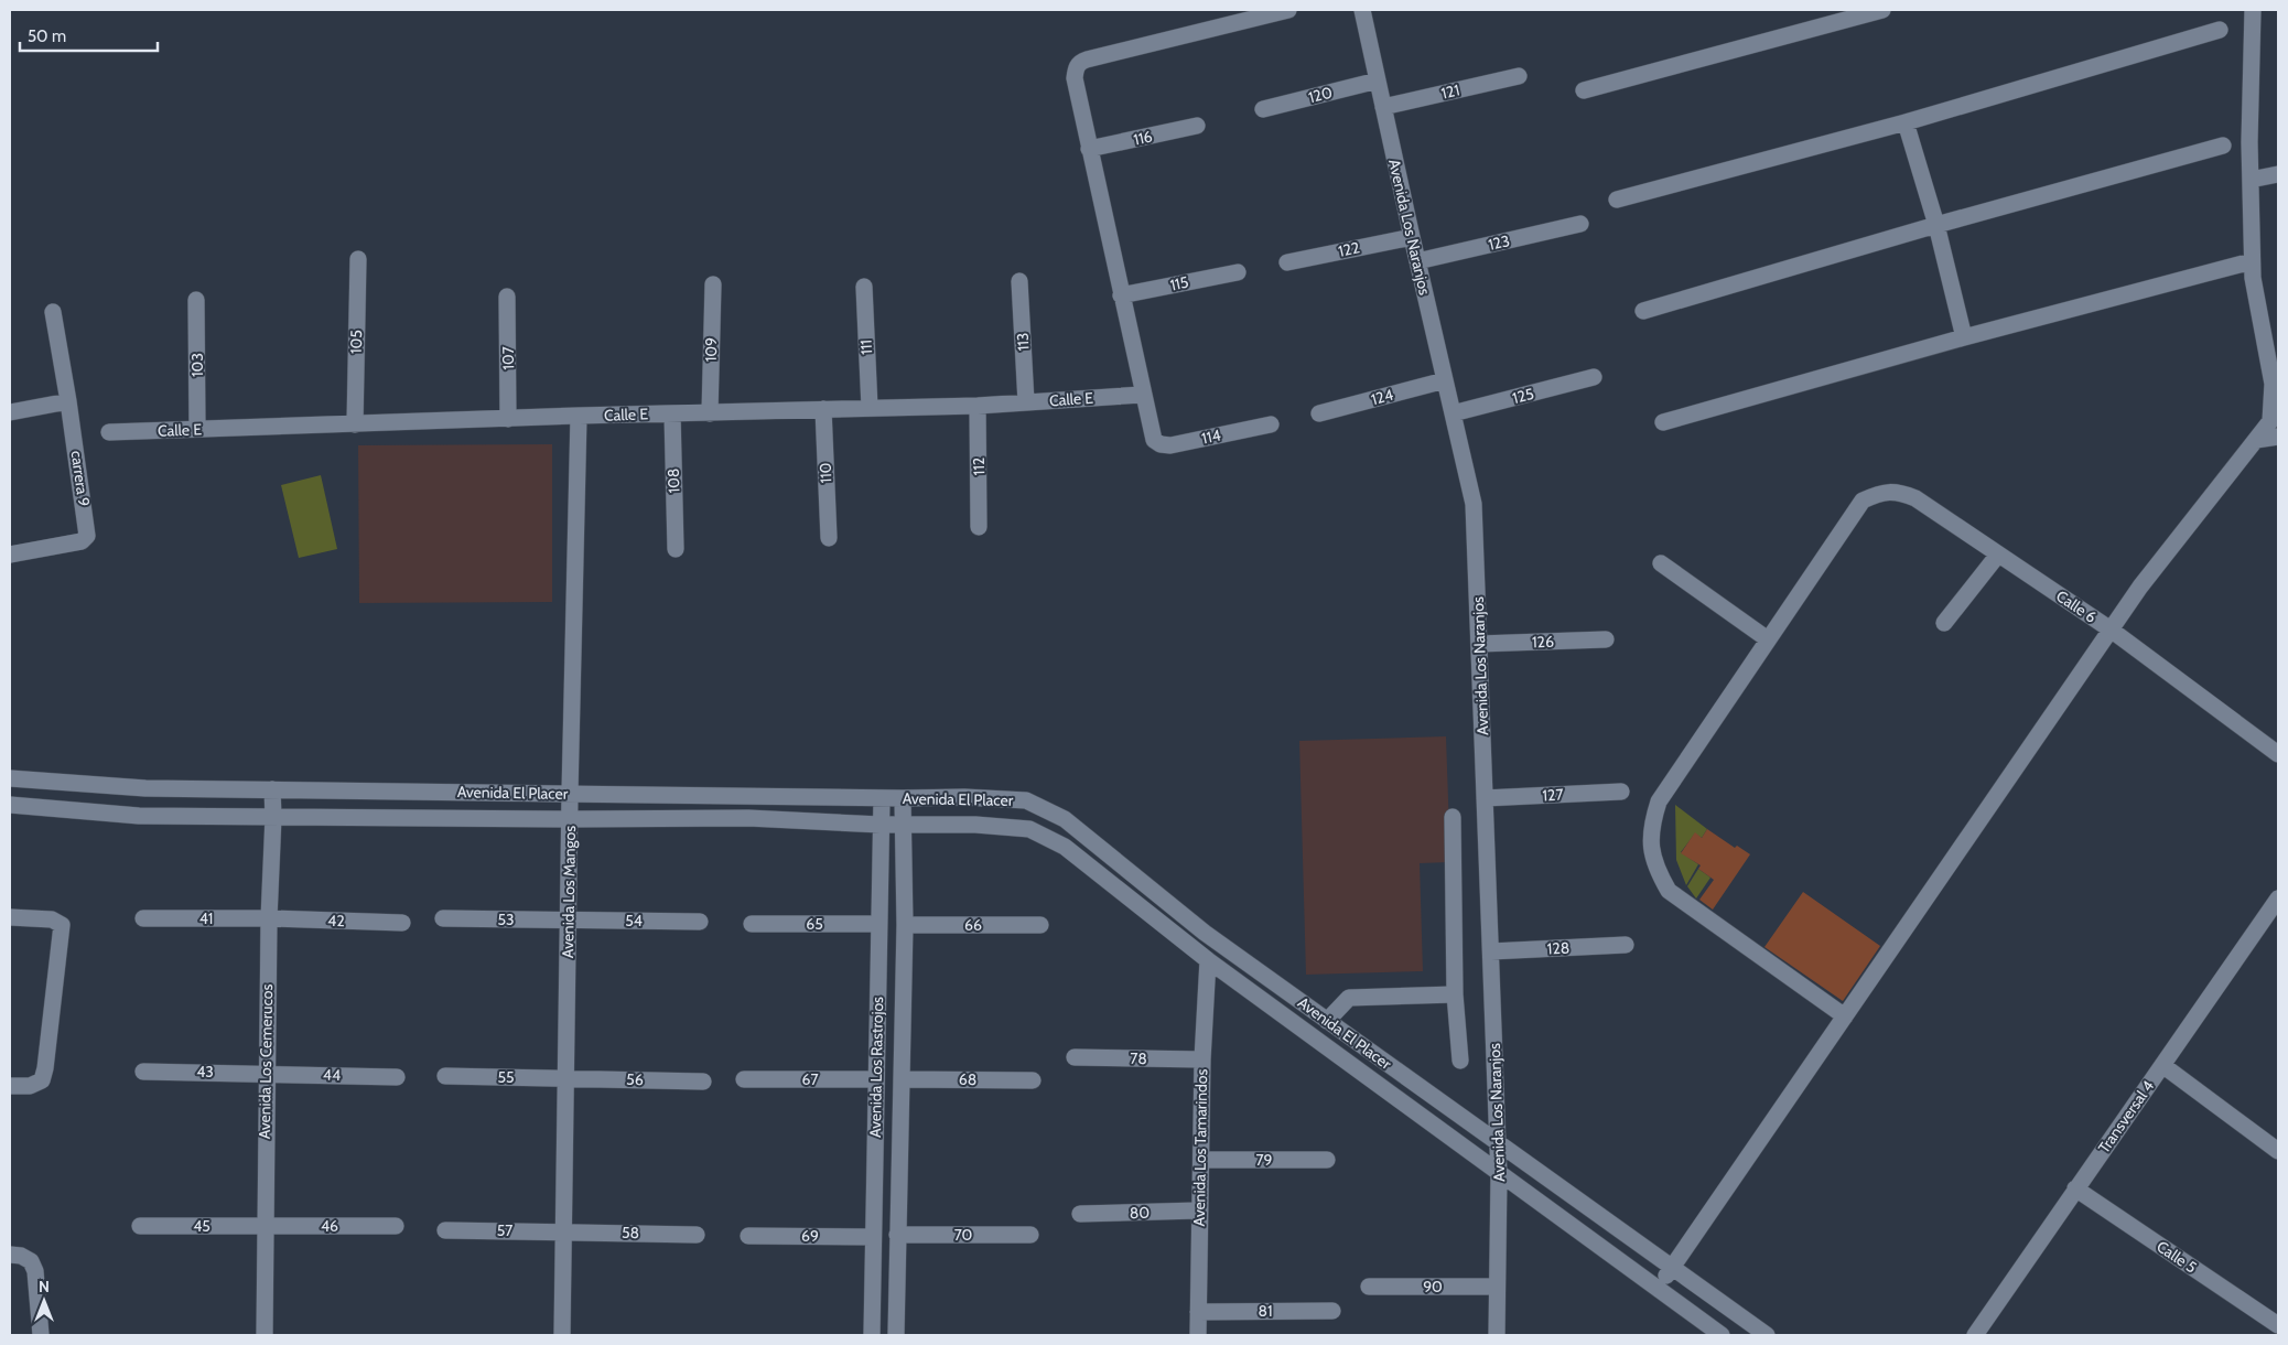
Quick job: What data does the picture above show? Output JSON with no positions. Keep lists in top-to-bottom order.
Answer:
{
  "streets": {
    "street": [
      "121",
      "120",
      "116",
      "Avenida Los Naranjos",
      "123",
      "122",
      "115",
      "105",
      "113",
      "111",
      "109",
      "107",
      "103",
      "125",
      "124",
      "Calle E",
      "114",
      "112",
      "110",
      "carrera 9",
      "108",
      "Calle 6",
      "126",
      "Avenida El Placer",
      "127",
      "Avenida Los Mangos",
      "41",
      "53",
      "42",
      "54",
      "65",
      "66",
      "128",
      "78",
      "Avenida Los Cemerucos",
      "Avenida Los Rastrojos",
      "43",
      "44",
      "55",
      "56",
      "67",
      "68",
      "Transversal 4",
      "Avenida Los Tamarindos",
      "79",
      "80",
      "45",
      "46",
      "57",
      "58",
      "70",
      "69",
      "Calle 5",
      "90",
      "81"
    ]
  },
  "crossings": [
    ["121", "Avenida Los Naranjos"],
    ["120", "Avenida Los Naranjos"],
    ["Avenida Los Naranjos", "123"],
    ["Avenida Los Naranjos", "122"],
    ["Avenida Los Naranjos", "125"],
    ["Avenida Los Naranjos", "124"],
    ["Avenida Los Naranjos", "126"],
    ["Avenida Los Naranjos", "Avenida El Placer"],
    ["Avenida Los Naranjos", "127"],
    ["Avenida Los Naranjos", "128"],
    ["Avenida Los Naranjos", "90"],
    ["105", "Calle E"],
    ["113", "Calle E"],
    ["111", "Calle E"],
    ["109", "Calle E"],
    ["107", "Calle E"],
    ["103", "Calle E"],
    ["Calle E", "114"],
    ["Calle E", "112"],
    ["Calle E", "110"],
    ["Calle E", "108"],
    ["Calle E", "Avenida Los Mangos"],
    ["Avenida El Placer", "Avenida Los Mangos"],
    ["Avenida El Placer", "Avenida Los Cemerucos"],
    ["Avenida El Placer", "Avenida Los Rastrojos"],
    ["Avenida El Placer", "Avenida Los Tamarindos"],
    ["Avenida Los Mangos", "53"],
    ["Avenida Los Mangos", "54"],
    ["Avenida Los Mangos", "55"],
    ["Avenida Los Mangos", "56"],
    ["Avenida Los Mangos", "57"],
    ["Avenida Los Mangos", "58"],
    ["41", "42"],
    ["41", "Avenida Los Cemerucos"],
    ["53", "54"],
    ["42", "Avenida Los Cemerucos"],
    ["65", "Avenida Los Rastrojos"],
    ["66", "Avenida Los Rastrojos"],
    ["78", "Avenida Los Tamarindos"],
    ["Avenida Los Cemerucos", "43"],
    ["Avenida Los Cemerucos", "44"],
    ["Avenida Los Cemerucos", "45"],
    ["Avenida Los Cemerucos", "46"],
    ["Avenida Los Rastrojos", "67"],
    ["Avenida Los Rastrojos", "68"],
    ["Avenida Los Rastrojos", "70"],
    ["Avenida Los Rastrojos", "69"],
    ["43", "44"],
    ["55", "56"],
    ["Transversal 4", "Calle 5"],
    ["Avenida Los Tamarindos", "79"],
    ["Avenida Los Tamarindos", "80"],
    ["Avenida Los Tamarindos", "81"],
    ["45", "46"],
    ["57", "58"]
  ],
  "scale_bar": "50 m",
  "north": "top"
}
